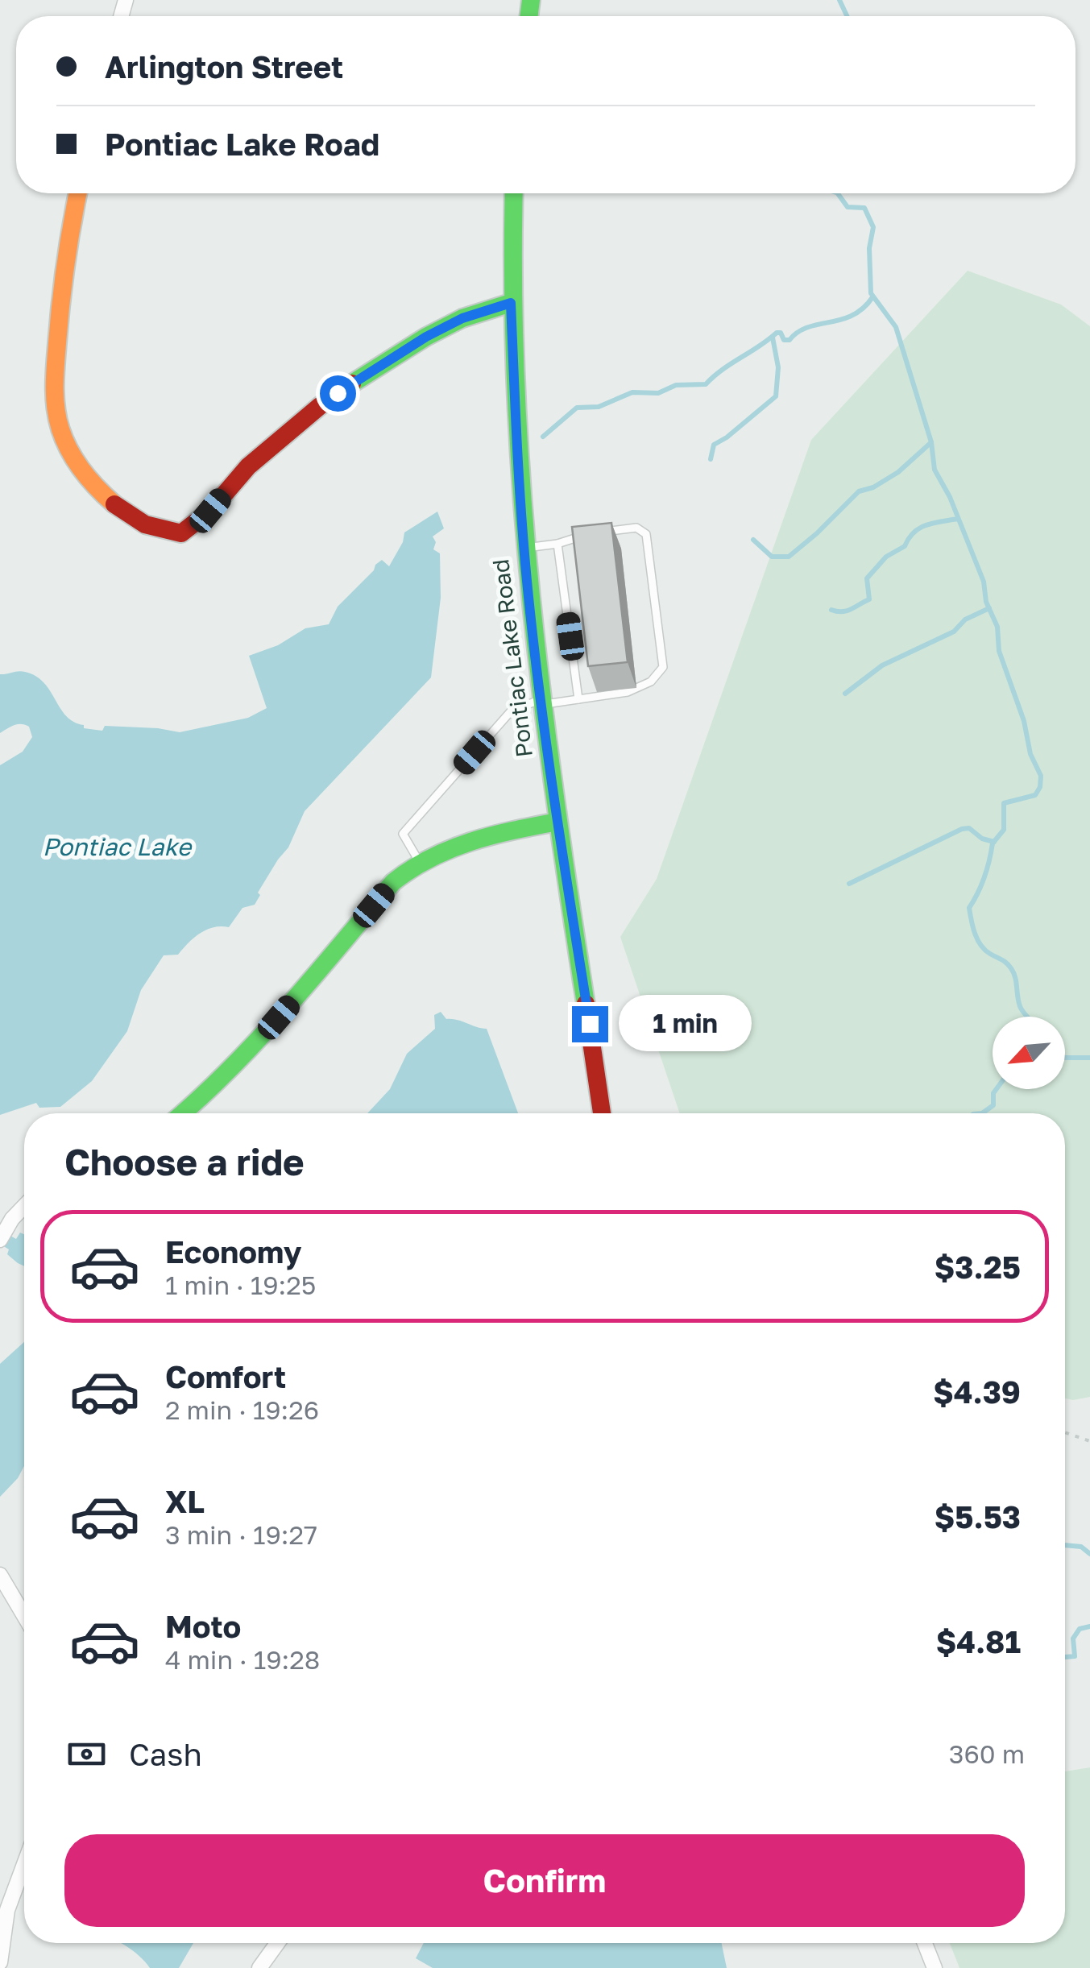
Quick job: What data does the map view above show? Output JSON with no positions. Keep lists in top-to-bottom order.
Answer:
{
  "streets": {
    "street": ["Pontiac Lake Road"]
  },
  "water": ["Pontiac Lake"],
  "north": "bottom left",
  "page": {
    "banner": ["Arlington Street", "Pontiac Lake Road"],
    "bubble": "1 min",
    "heading": "Choose a ride",
    "list": [
      {
        "name": "Economy",
        "note": "1 min · 19:25",
        "value": "$3.25"
      },
      {
        "name": "Comfort",
        "note": "2 min · 19:26",
        "value": "$4.39"
      },
      {
        "name": "XL",
        "note": "3 min · 19:27",
        "value": "$5.53"
      },
      {
        "name": "Moto",
        "note": "4 min · 19:28",
        "value": "$4.81"
      }
    ],
    "pay": ["Cash", "360 m"],
    "buttons": "Confirm"
  }
}
